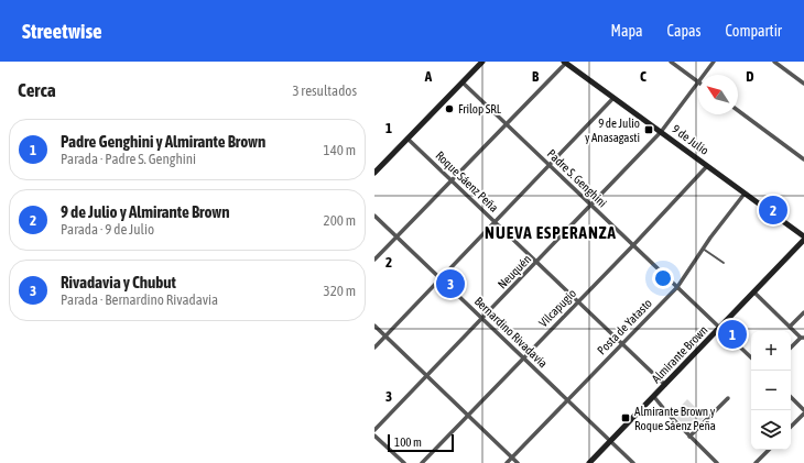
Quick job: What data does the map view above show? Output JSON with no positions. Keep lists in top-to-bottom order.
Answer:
{
  "streets": {
    "street": [
      "9 de Julio",
      "Padre S. Genghini",
      "Roque Sáenz Peña",
      "Neuquén",
      "Vilcapugio",
      "Posta de Yatasto",
      "Bernardino Rivadavia",
      "Almirante Brown"
    ]
  },
  "crossings": [
    ["9 de Julio", "Neuquén"],
    ["9 de Julio", "Vilcapugio"],
    ["9 de Julio", "Posta de Yatasto"],
    ["Padre S. Genghini", "Neuquén"],
    ["Padre S. Genghini", "Vilcapugio"],
    ["Padre S. Genghini", "Posta de Yatasto"],
    ["Padre S. Genghini", "Almirante Brown"],
    ["Roque Sáenz Peña", "Neuquén"],
    ["Roque Sáenz Peña", "Vilcapugio"],
    ["Roque Sáenz Peña", "Posta de Yatasto"],
    ["Roque Sáenz Peña", "Almirante Brown"],
    ["Neuquén", "Bernardino Rivadavia"],
    ["Vilcapugio", "Bernardino Rivadavia"],
    ["Posta de Yatasto", "Bernardino Rivadavia"],
    ["Bernardino Rivadavia", "Almirante Brown"]
  ],
  "districts": ["NUEVA ESPERANZA"],
  "places": {
    "other": ["Frilop SRL"],
    "transit": ["9 de Julio y Anasagasti", "Almirante Brown y Roque Sáenz Peña"]
  },
  "scale_bar": "100 m",
  "north": "top left",
  "page": {
    "header": "Streetwise",
    "nav": ["Mapa", "Capas", "Compartir"],
    "heading": ["Cerca", "3 resultados"],
    "list": [
      {
        "mark": "1",
        "name": "Padre Genghini y Almirante Brown",
        "note": "Parada · Padre S. Genghini",
        "value": "140 m"
      },
      {
        "mark": "2",
        "name": "9 de Julio y Almirante Brown",
        "note": "Parada · 9 de Julio",
        "value": "200 m"
      },
      {
        "mark": "3",
        "name": "Rivadavia y Chubut",
        "note": "Parada · Bernardino Rivadavia",
        "value": "320 m"
      }
    ],
    "pins": ["2", "3", "1"],
    "map_buttons": ["+", "−"],
    "scale": "100 m"
  },
  "grid": {
    "columns": [
      "A",
      "B",
      "C",
      "D"
    ],
    "rows": ["1", "2", "3"]
  }
}
